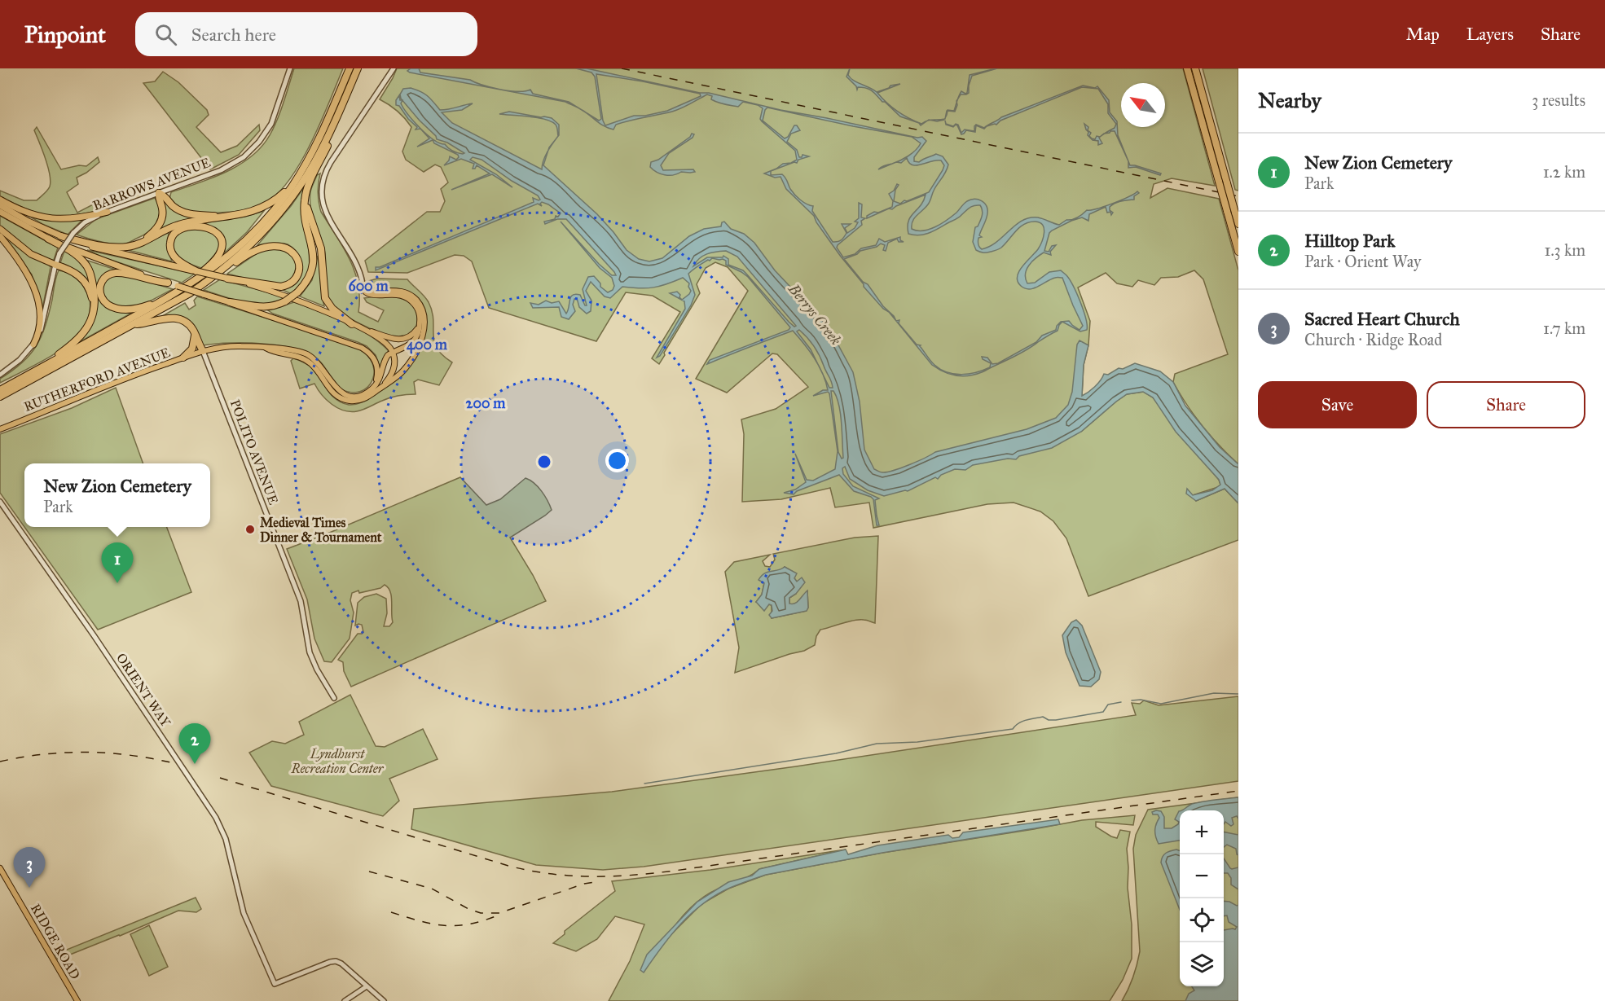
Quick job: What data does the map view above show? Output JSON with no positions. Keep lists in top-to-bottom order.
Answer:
{
  "streets": {
    "main road": ["RUTHERFORD AVENUE", "RIDGE ROAD"],
    "street": ["BARROWS AVENUE", "POLITO AVENUE", "ORIENT WAY"]
  },
  "crossings": [
    ["RUTHERFORD AVENUE", "POLITO AVENUE"]
  ],
  "water": ["Berrys Creek"],
  "parks": ["Lyndhurst Recreation Center"],
  "places": ["Medieval Times Dinner & Tournament"],
  "north": "top left",
  "page": {
    "header": "Pinpoint",
    "search": "Search here",
    "nav": ["Map", "Layers", "Share"],
    "heading": ["Nearby", "3 results"],
    "list": [
      {
        "mark": "1",
        "name": "New Zion Cemetery",
        "note": "Park",
        "value": "1.2 km"
      },
      {
        "mark": "2",
        "name": "Hilltop Park",
        "note": "Park · Orient Way",
        "value": "1.3 km"
      },
      {
        "mark": "3",
        "name": "Sacred Heart Church",
        "note": "Church · Ridge Road",
        "value": "1.7 km"
      }
    ],
    "buttons": ["Save", "Share"],
    "popup": ["New Zion Cemetery", "Park"],
    "pins": ["1", "2", "3"],
    "map_buttons": ["+", "−"]
  },
  "rings": ["600 m", "400 m", "200 m"]
}
